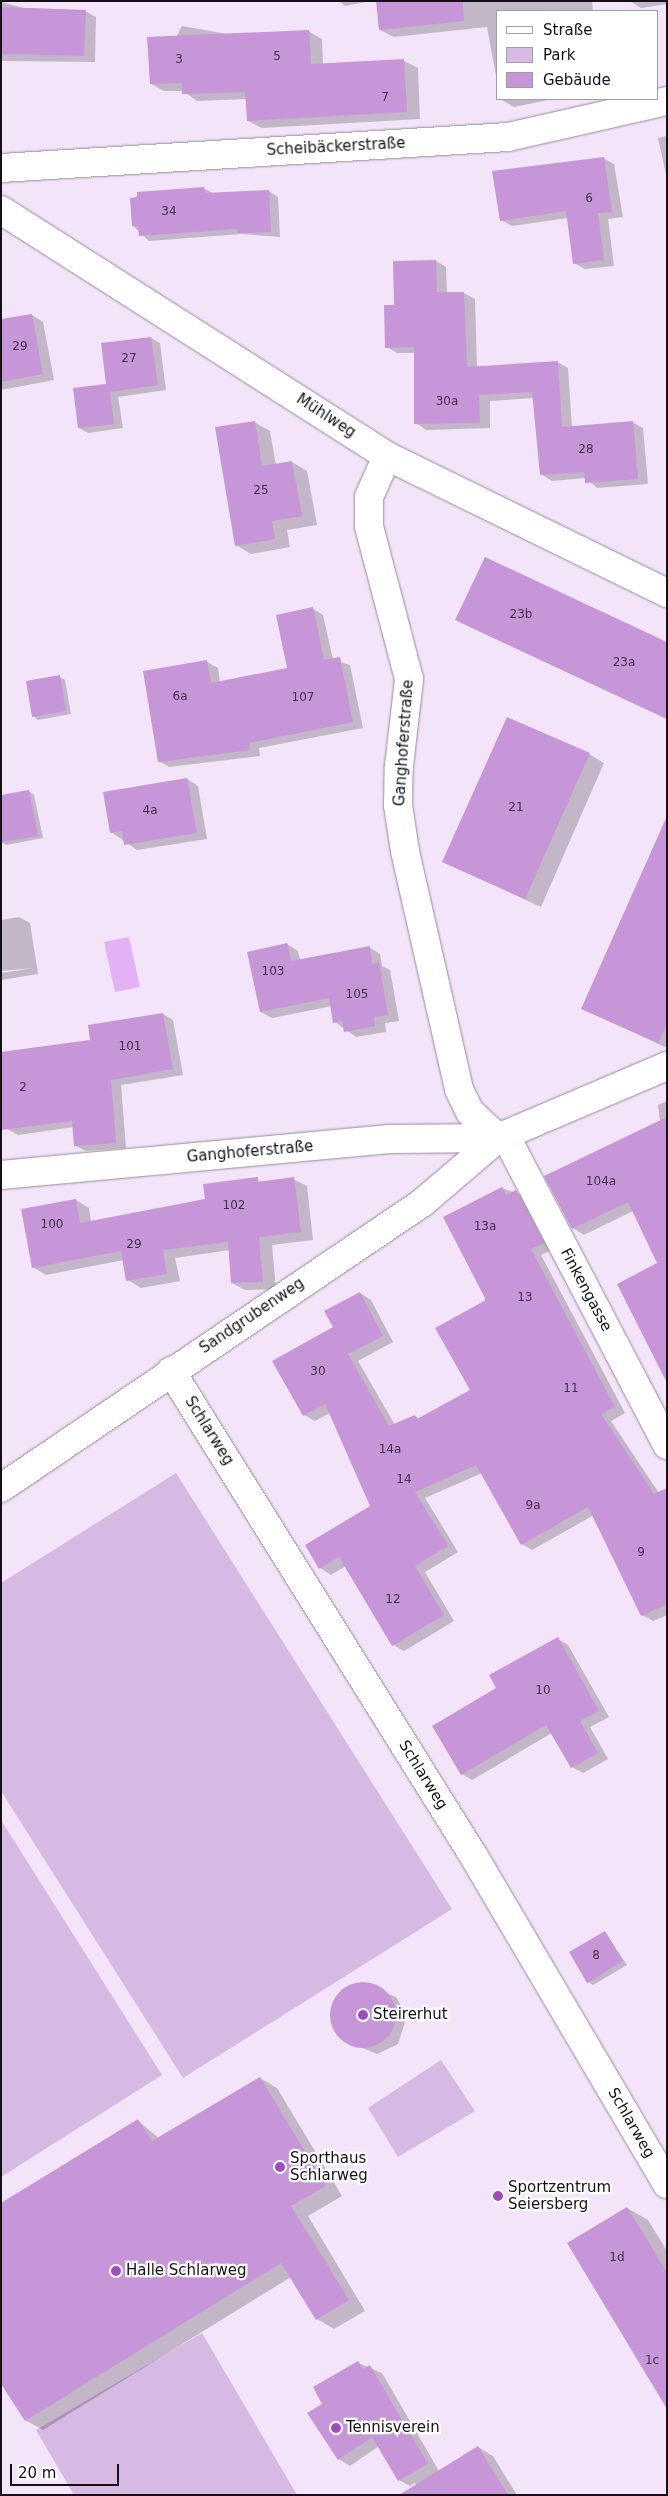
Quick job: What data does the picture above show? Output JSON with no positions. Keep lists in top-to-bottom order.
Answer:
{
  "streets": {
    "street": [
      "Scheibäckerstraße",
      "Mühlweg",
      "Ganghoferstraße",
      "Finkengasse",
      "Sandgrubenweg",
      "Schlarweg"
    ]
  },
  "crossings": [
    ["Mühlweg", "Ganghoferstraße"],
    ["Ganghoferstraße", "Finkengasse"],
    ["Ganghoferstraße", "Sandgrubenweg"],
    ["Finkengasse", "Sandgrubenweg"],
    ["Sandgrubenweg", "Schlarweg"]
  ],
  "places": [
    "Steirerhut",
    "Sporthaus Schlarweg",
    "Sportzentrum Seiersberg",
    "Halle Schlarweg",
    "Tennisverein"
  ],
  "house_numbers": [
    "5",
    "3",
    "7",
    "6",
    "34",
    "29",
    "27",
    "30a",
    "28",
    "25",
    "23b",
    "23a",
    "6a",
    "107",
    "21",
    "4a",
    "103",
    "105",
    "101",
    "2",
    "104a",
    "102",
    "100",
    "13a",
    "29",
    "13",
    "30",
    "11",
    "14a",
    "14",
    "9a",
    "9",
    "12",
    "10",
    "8",
    "1d",
    "1c"
  ],
  "legend": ["Straße", "Park", "Gebäude"],
  "scale_bar": "20 m"
}
